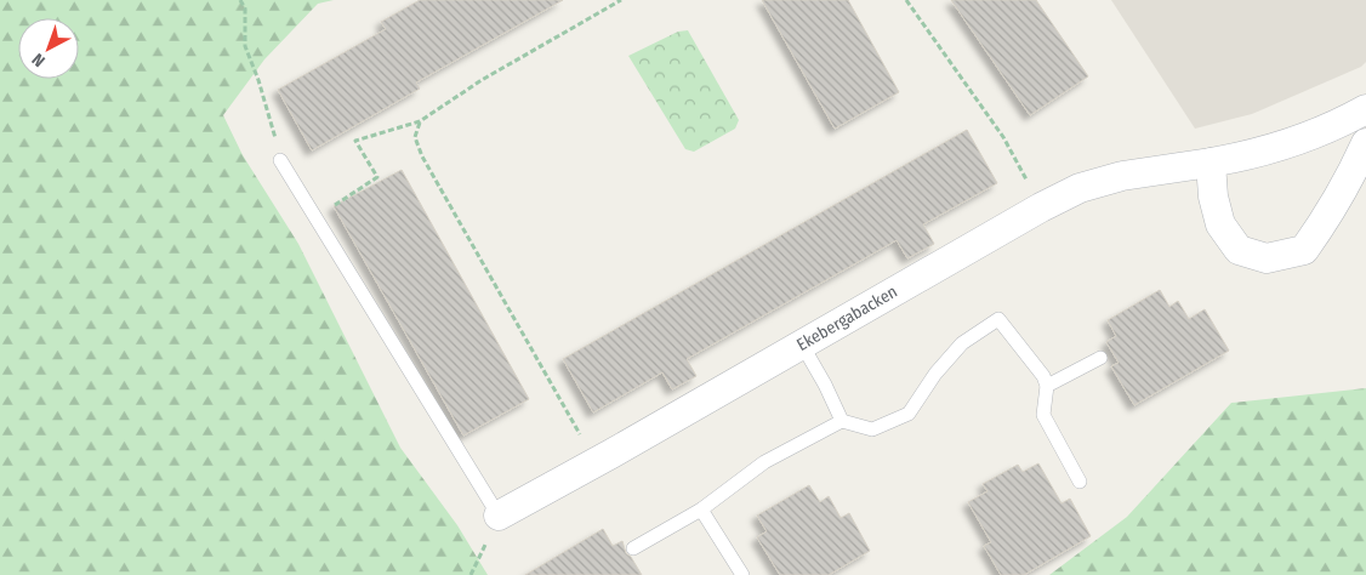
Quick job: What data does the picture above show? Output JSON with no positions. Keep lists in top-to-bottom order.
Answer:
{
  "streets": {
    "street": ["Ekebergabacken"]
  },
  "north": "bottom left"
}
